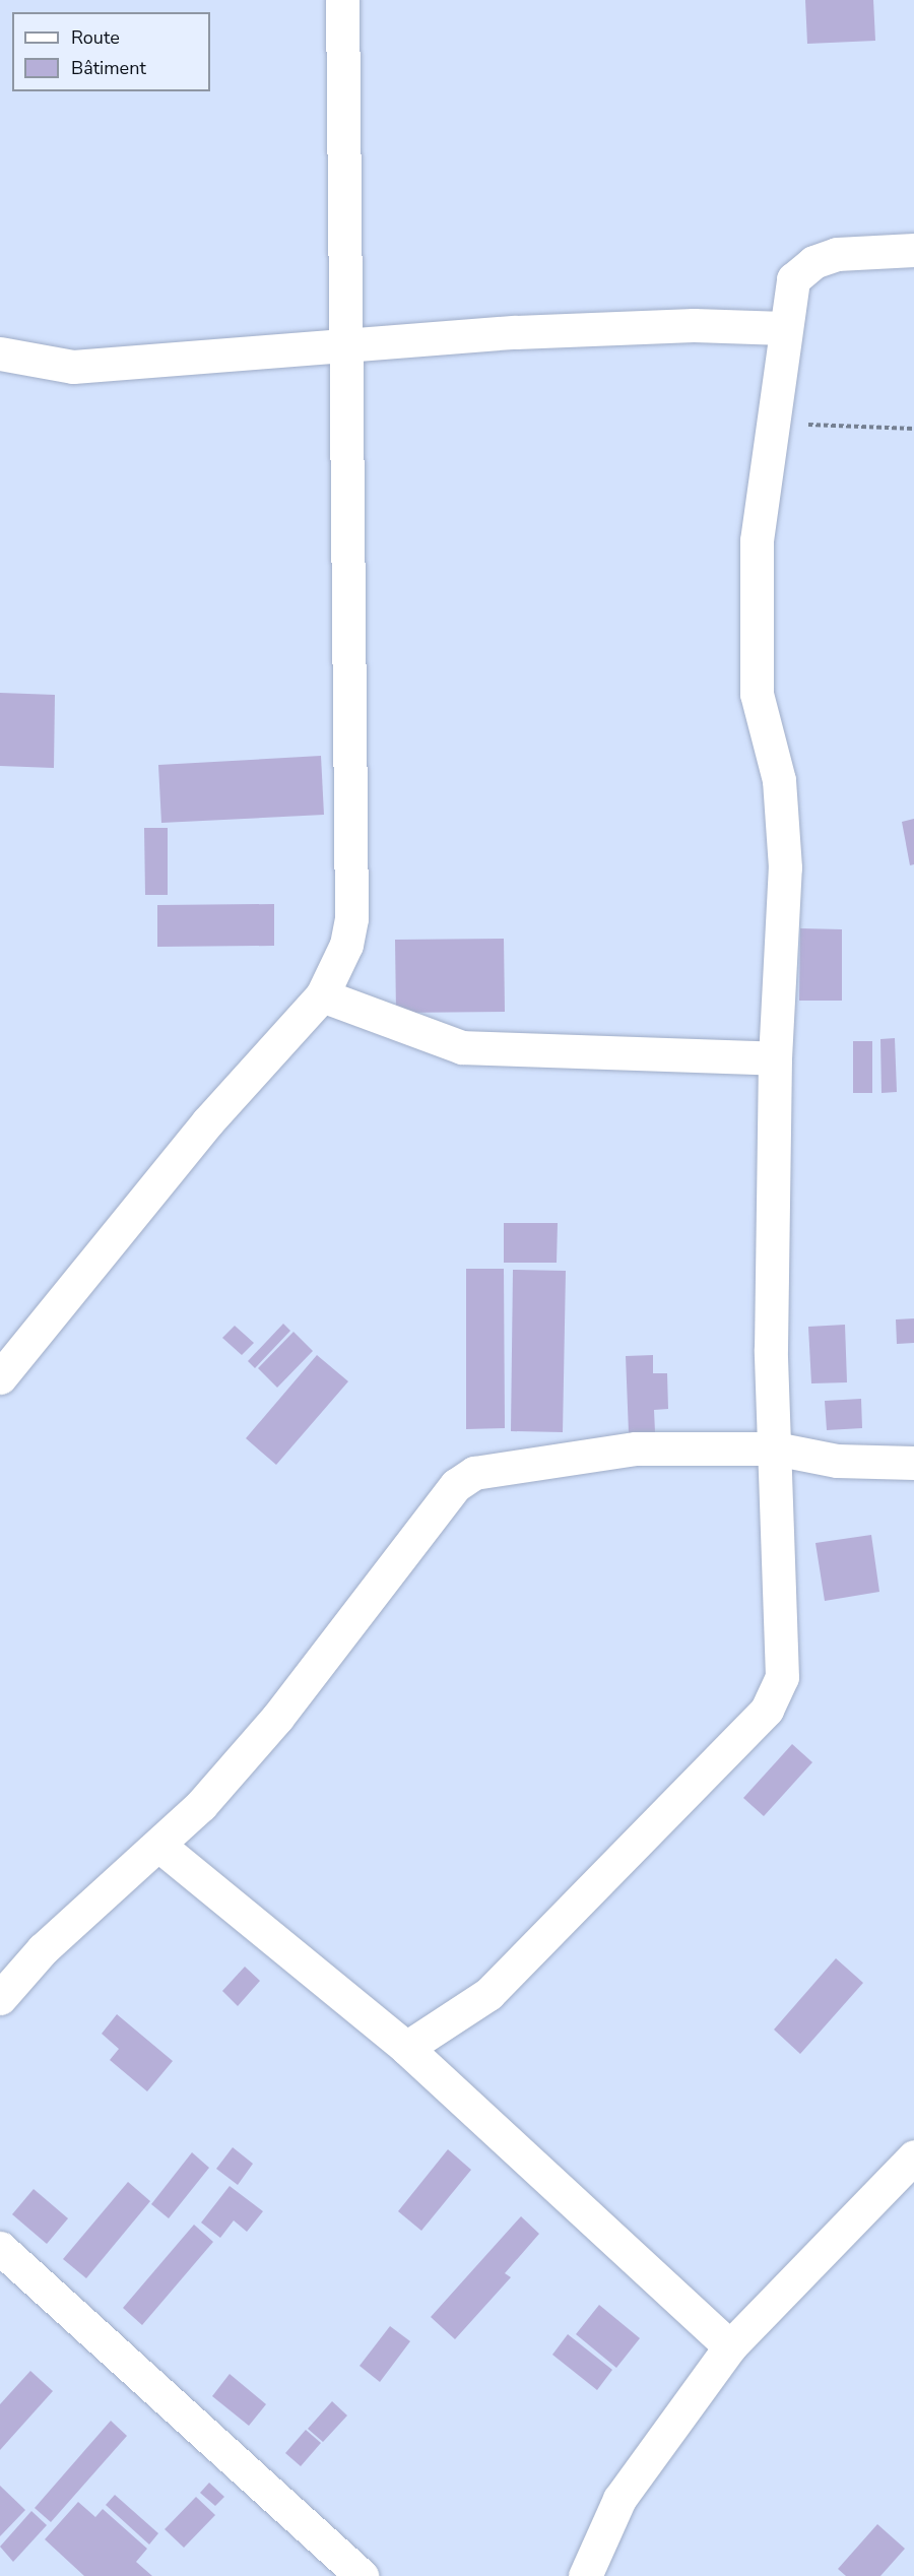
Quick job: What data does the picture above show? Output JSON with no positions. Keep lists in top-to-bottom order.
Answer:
{
  "legend": ["Route", "Bâtiment"]
}
